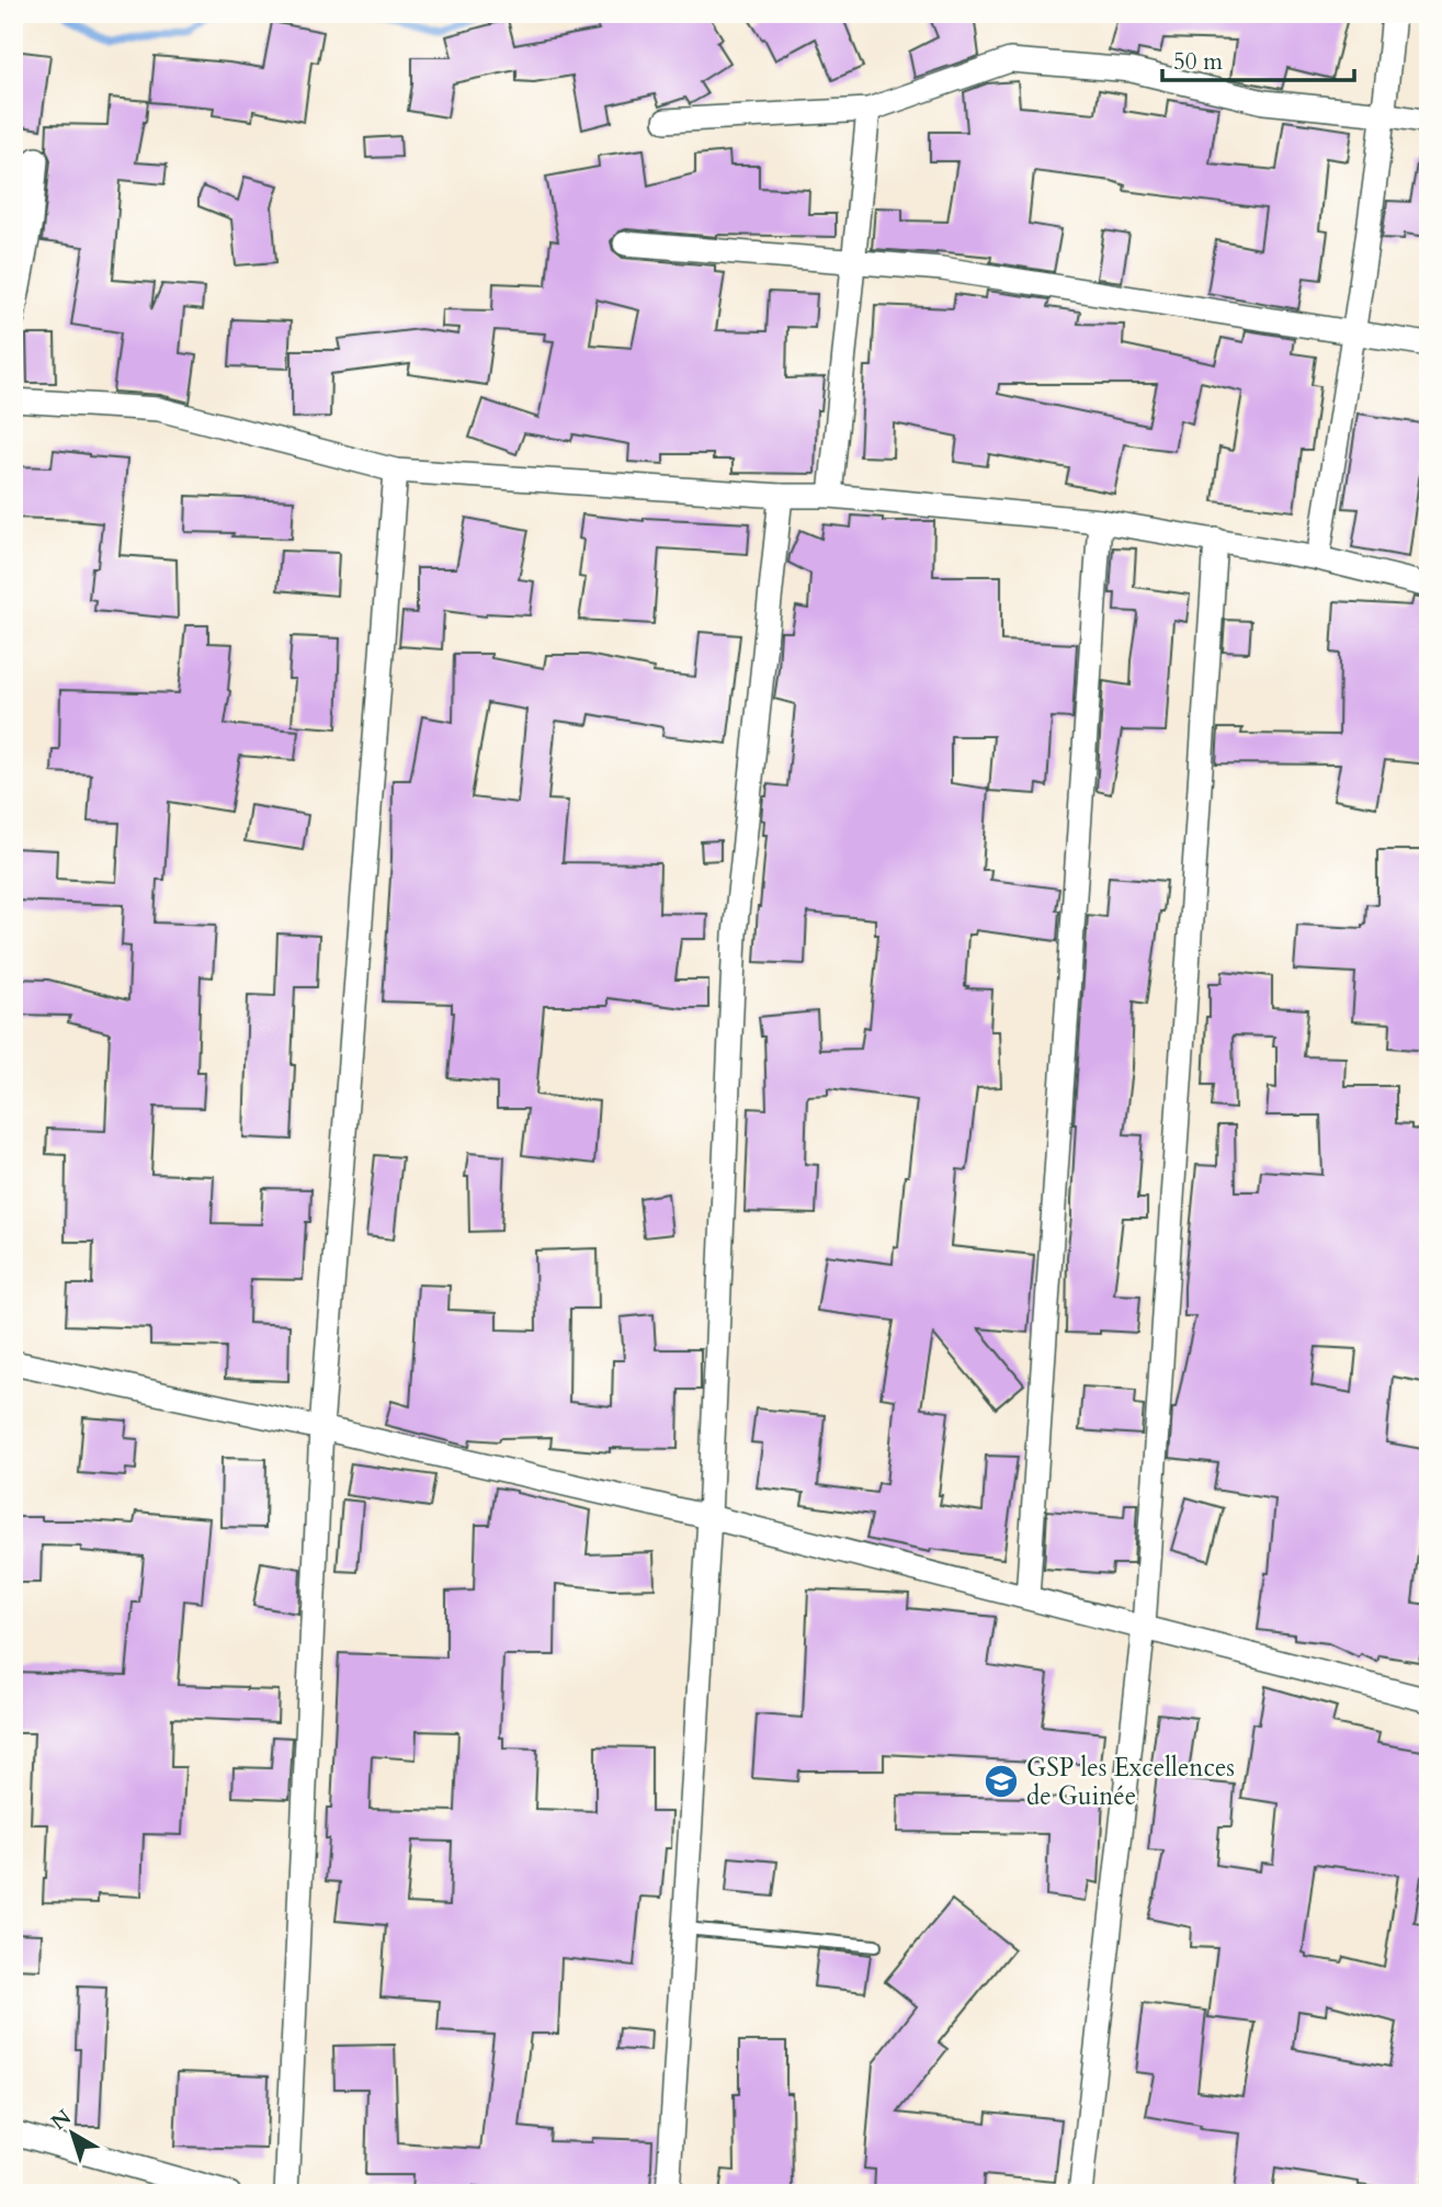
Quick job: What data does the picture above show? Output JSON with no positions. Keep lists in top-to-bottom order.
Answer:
{
  "places": {
    "school or university": ["GSP les Excellences de Guinée"]
  },
  "scale_bar": "50 m",
  "north": "top left"
}
